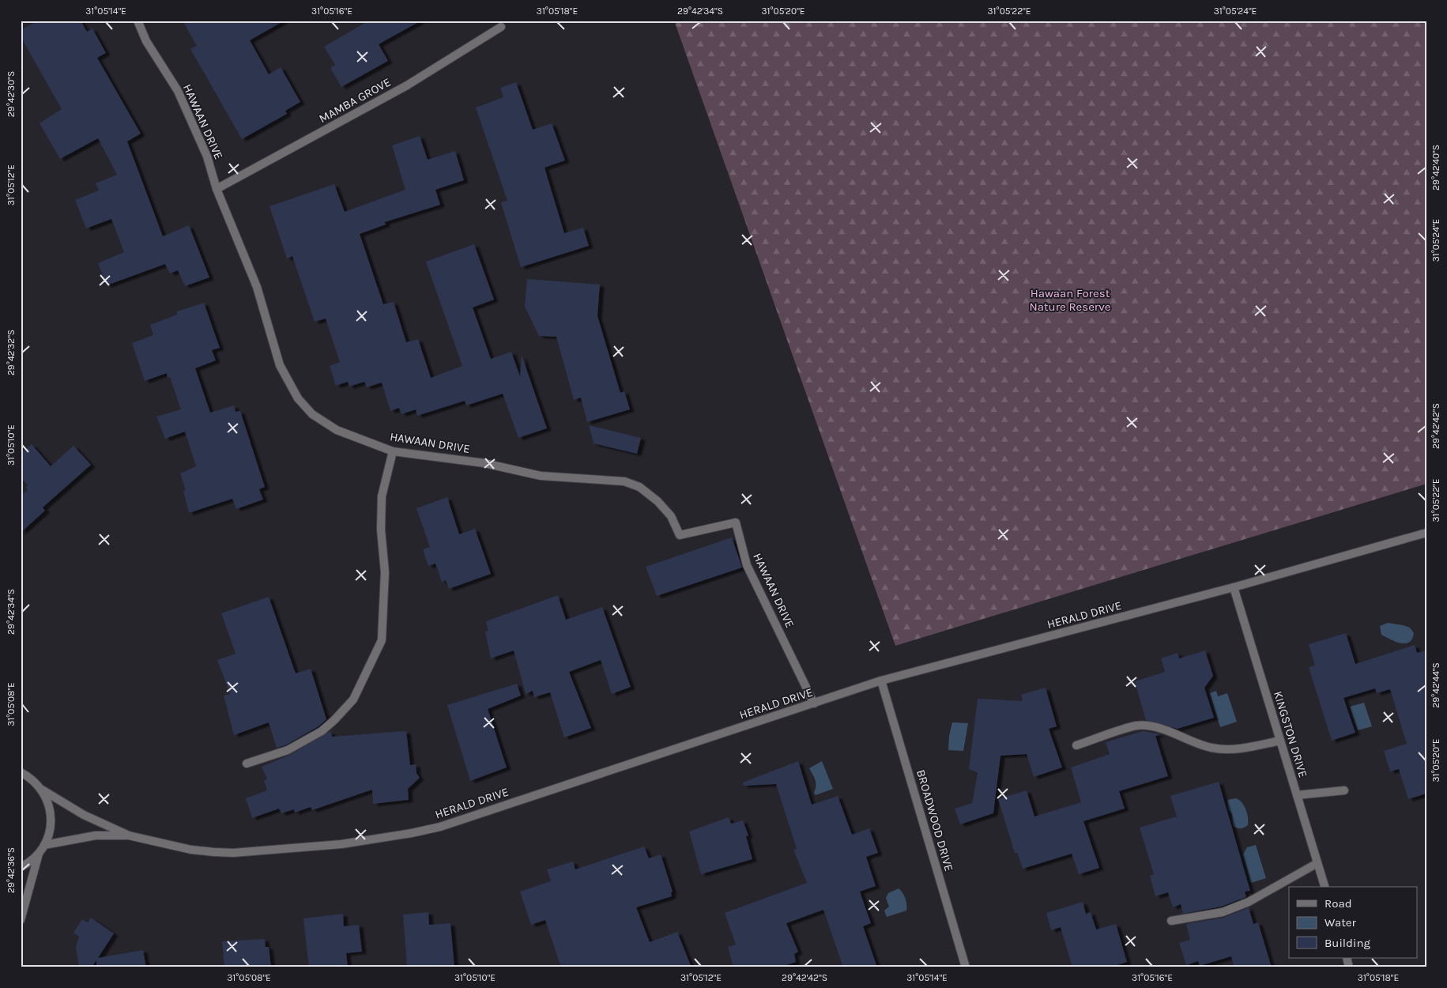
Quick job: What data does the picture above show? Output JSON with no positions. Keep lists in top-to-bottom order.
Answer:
{
  "streets": {
    "street": [
      "MAMBA GROVE",
      "HAWAAN DRIVE",
      "HERALD DRIVE",
      "KINGSTON DRIVE",
      "BROADWOOD DRIVE"
    ]
  },
  "crossings": [
    ["MAMBA GROVE", "HAWAAN DRIVE"],
    ["HAWAAN DRIVE", "HERALD DRIVE"],
    ["HERALD DRIVE", "KINGSTON DRIVE"],
    ["HERALD DRIVE", "BROADWOOD DRIVE"]
  ],
  "parks": ["Hawaan Forest Nature Reserve"],
  "legend": ["Road", "Water", "Building"],
  "coordinates": [
    "31°05'14\"E",
    "31°05'16\"E",
    "31°05'18\"E",
    "29°42'34\"S",
    "31°05'20\"E",
    "31°05'22\"E",
    "31°05'24\"E",
    "29°42'30\"S",
    "29°42'40\"S",
    "31°05'12\"E",
    "29°42'32\"S",
    "29°42'42\"S",
    "31°05'10\"E",
    "29°42'44\"S",
    "31°05'08\"E",
    "29°42'36\"S"
  ]
}
